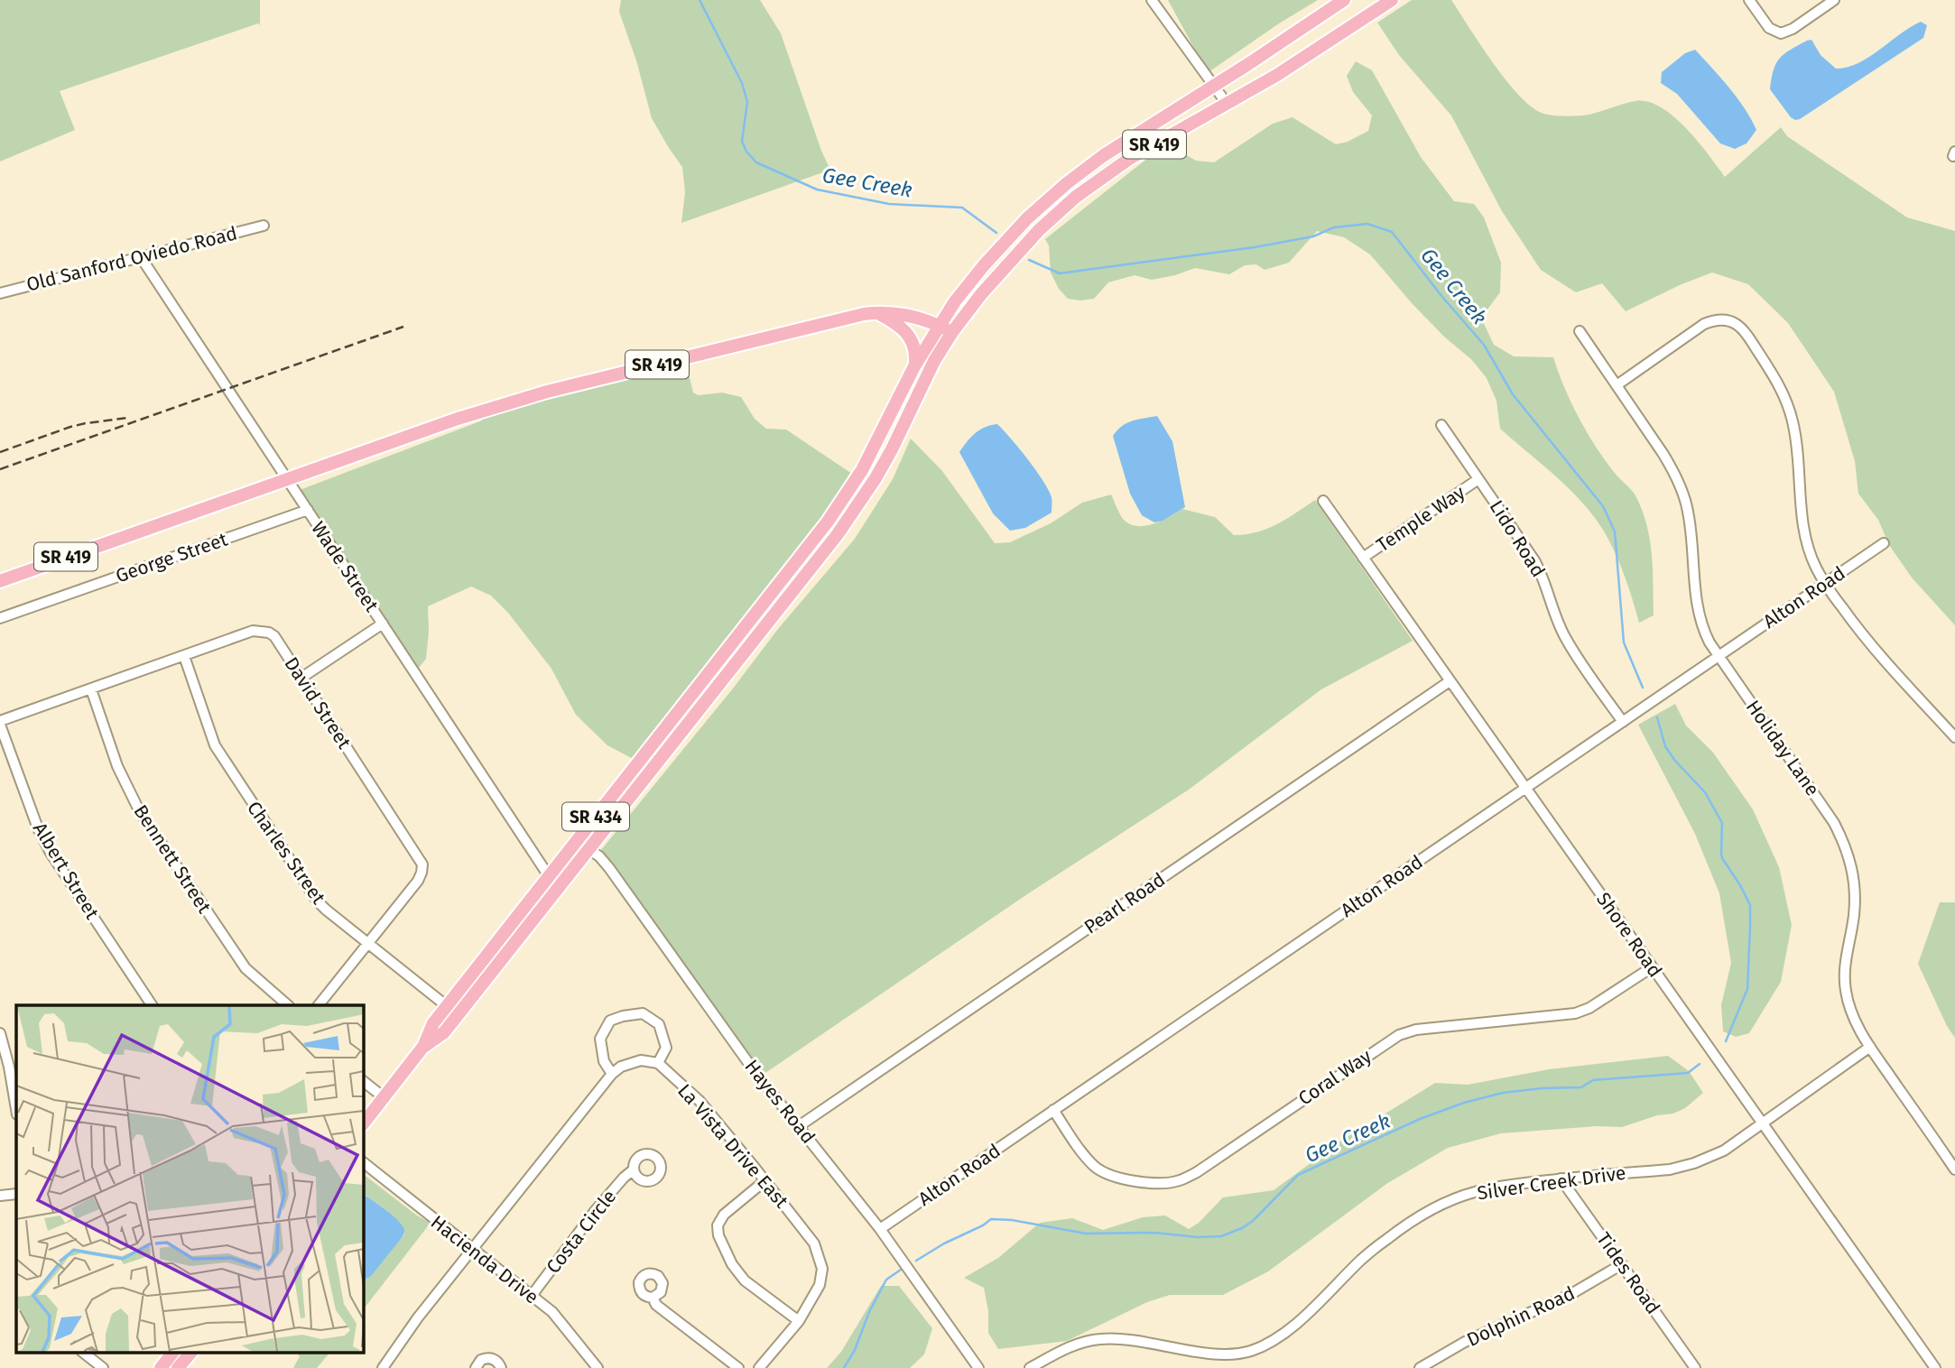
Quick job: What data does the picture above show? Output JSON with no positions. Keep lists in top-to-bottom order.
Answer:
{
  "streets": {
    "main road": ["SR 419", "SR 434"],
    "street": [
      "Old Sanford Oviedo Road",
      "Temple Way",
      "Lido Road",
      "George Street",
      "Wade Street",
      "Alton Road",
      "David Street",
      "Holiday Lane",
      "Charles Street",
      "Bennett Street",
      "Albert Street",
      "Pearl Road",
      "Shore Road",
      "Coral Way",
      "Hayes Road",
      "La Vista Drive East",
      "Silver Creek Drive",
      "Costa Circle",
      "Hacienda Drive",
      "Tides Road",
      "Dolphin Road"
    ]
  },
  "crossings": [
    ["SR 419", "Wade Street"],
    ["SR 419", "SR 434"],
    ["Old Sanford Oviedo Road", "Wade Street"],
    ["Temple Way", "Lido Road"],
    ["Temple Way", "Shore Road"],
    ["Lido Road", "Alton Road"],
    ["George Street", "Wade Street"],
    ["Wade Street", "SR 434"],
    ["Alton Road", "Holiday Lane"],
    ["Alton Road", "Shore Road"],
    ["Alton Road", "Coral Way"],
    ["Alton Road", "Hayes Road"],
    ["David Street", "Charles Street"],
    ["David Street", "Bennett Street"],
    ["David Street", "Albert Street"],
    ["Holiday Lane", "Silver Creek Drive"],
    ["SR 434", "Charles Street"],
    ["SR 434", "Hayes Road"],
    ["Pearl Road", "Shore Road"],
    ["Pearl Road", "Hayes Road"],
    ["Shore Road", "Coral Way"],
    ["Shore Road", "Silver Creek Drive"],
    ["Silver Creek Drive", "Tides Road"],
    ["Costa Circle", "Hacienda Drive"],
    ["Tides Road", "Dolphin Road"]
  ],
  "water": ["Gee Creek"]
}
